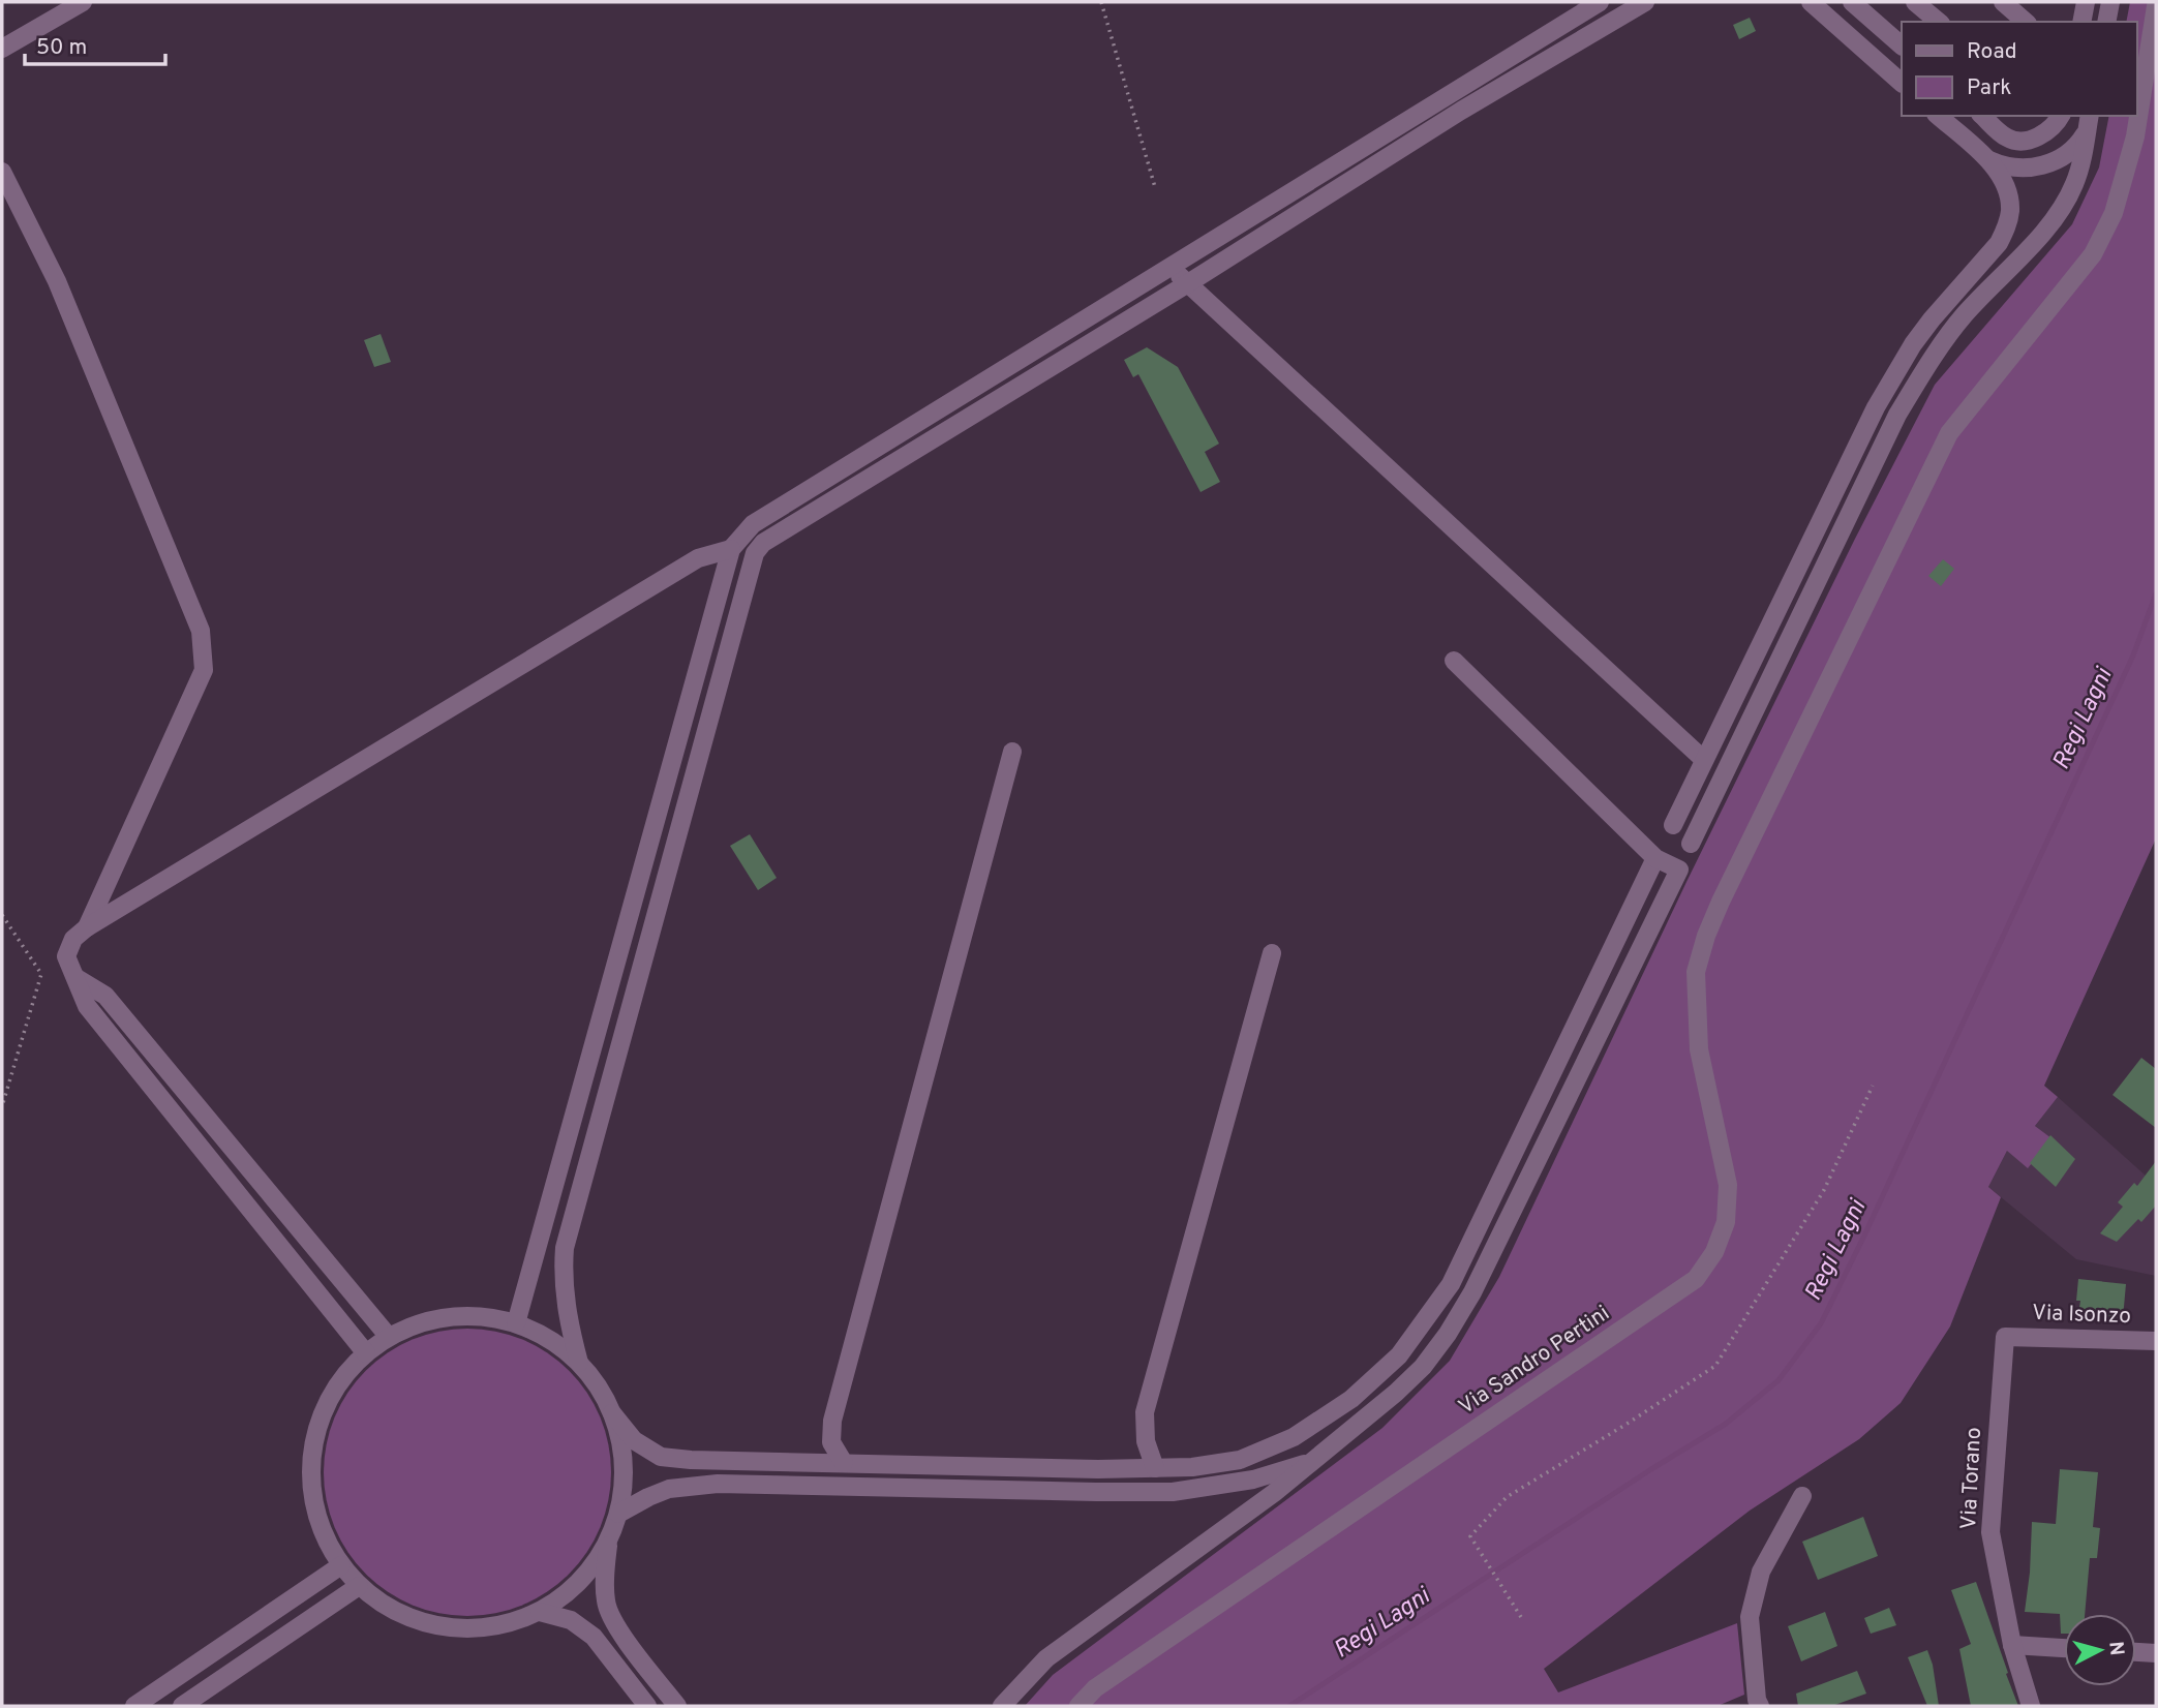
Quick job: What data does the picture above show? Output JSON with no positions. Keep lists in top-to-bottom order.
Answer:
{
  "streets": {
    "street": ["Via Isonzo", "Via Sandro Pertini", "Via Torano"]
  },
  "crossings": [
    ["Via Isonzo", "Via Torano"]
  ],
  "water": ["Regi Lagni"],
  "legend": ["Road", "Park"],
  "scale_bar": "50 m",
  "north": "right"
}
